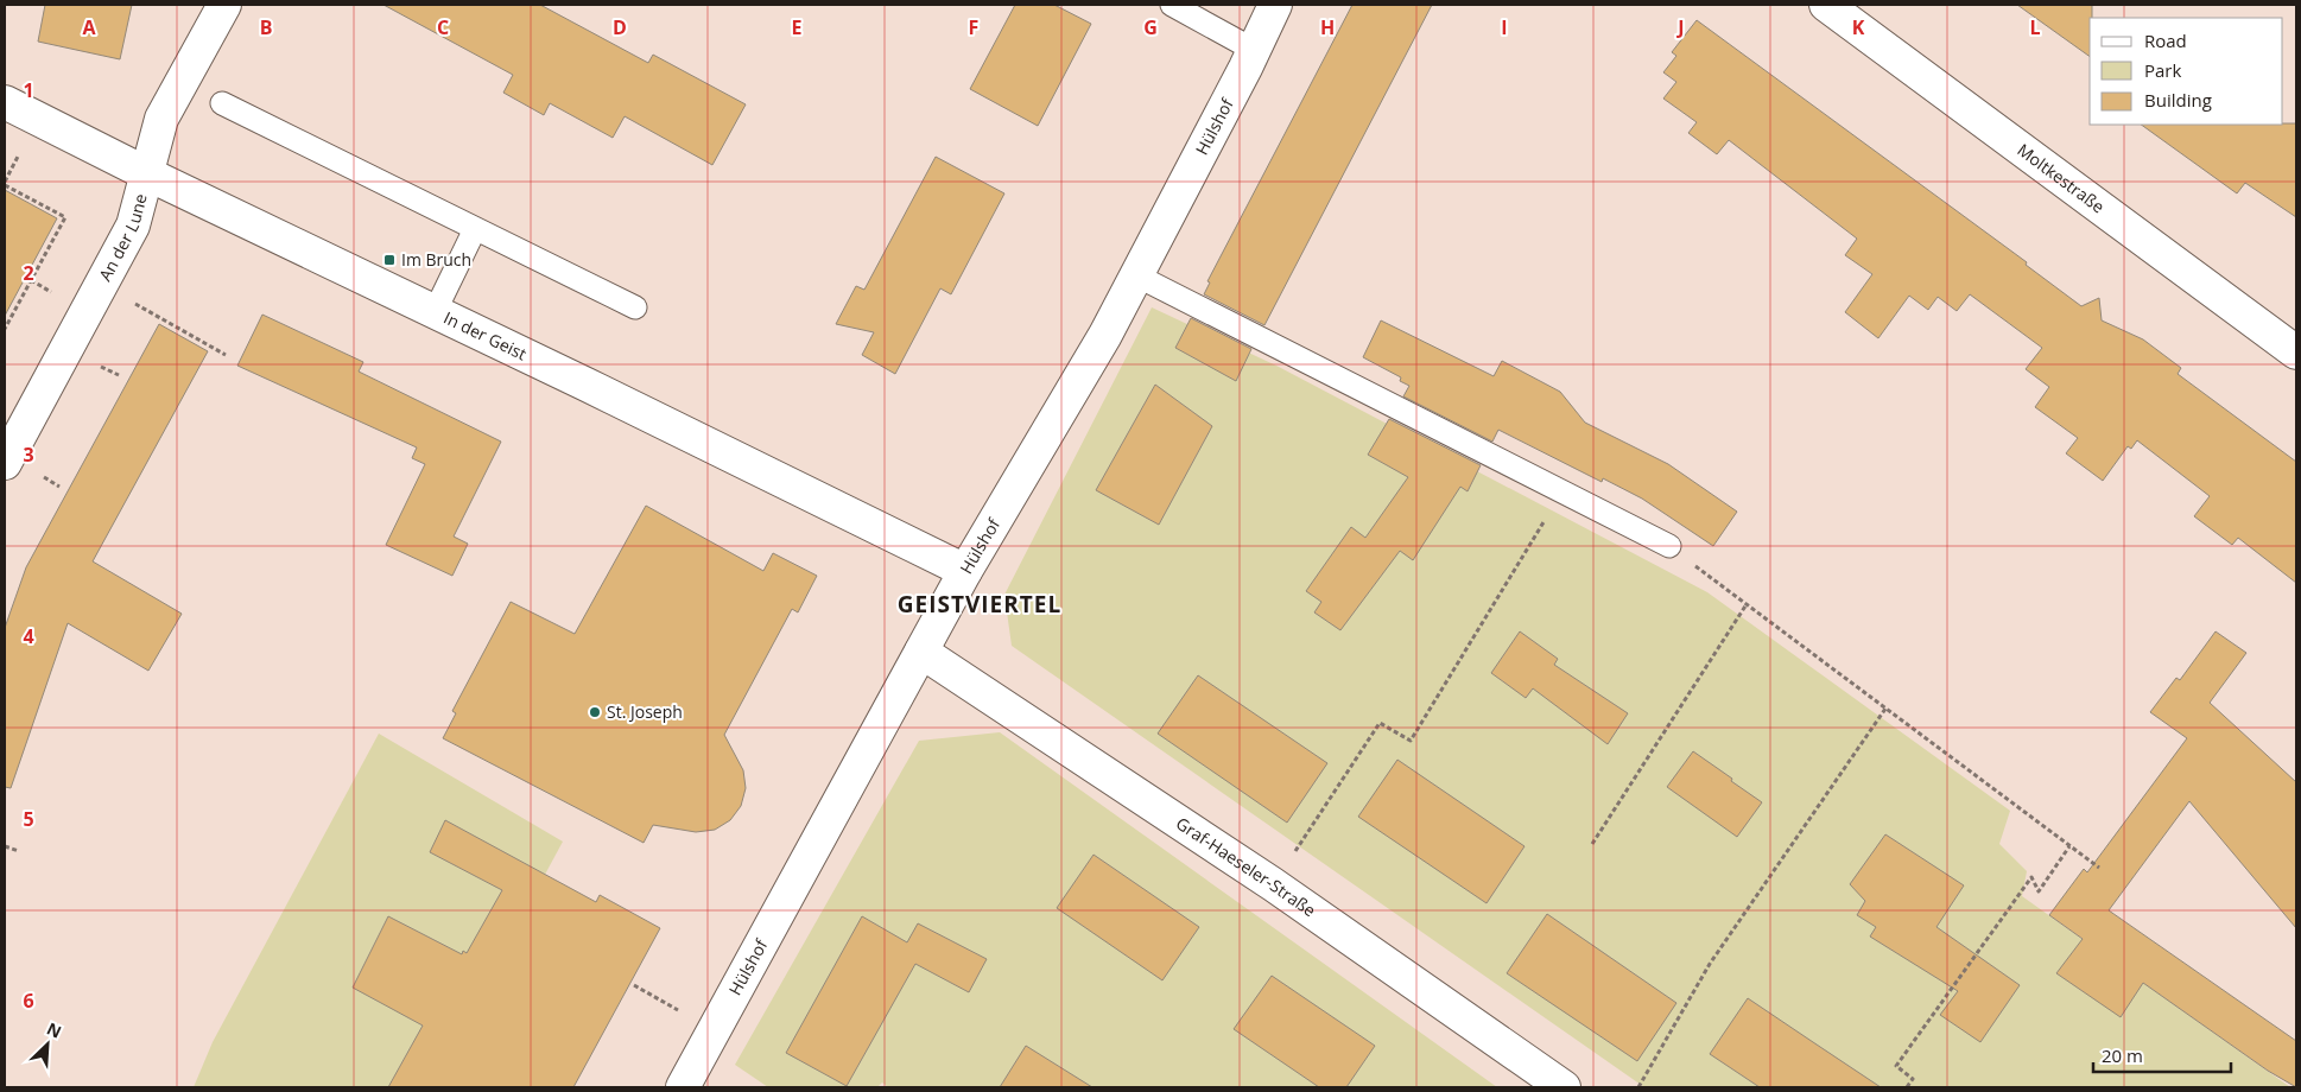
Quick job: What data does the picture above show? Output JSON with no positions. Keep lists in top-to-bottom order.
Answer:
{
  "streets": {
    "street": [
      "Hülshof",
      "Moltkestraße",
      "An der Lune",
      "In der Geist",
      "Graf-Haeseler-Straße"
    ]
  },
  "crossings": [
    ["Hülshof", "In der Geist"],
    ["Hülshof", "Graf-Haeseler-Straße"],
    ["An der Lune", "In der Geist"]
  ],
  "districts": ["GEISTVIERTEL"],
  "places": {
    "transit": ["Im Bruch"],
    "other": ["St. Joseph"]
  },
  "legend": ["Road", "Park", "Building"],
  "scale_bar": "20 m",
  "north": "top right",
  "grid": {
    "columns": [
      "A",
      "B",
      "C",
      "D",
      "E",
      "F",
      "G",
      "H",
      "I",
      "J",
      "K",
      "L"
    ],
    "rows": [
      "1",
      "2",
      "3",
      "4",
      "5",
      "6"
    ]
  }
}
